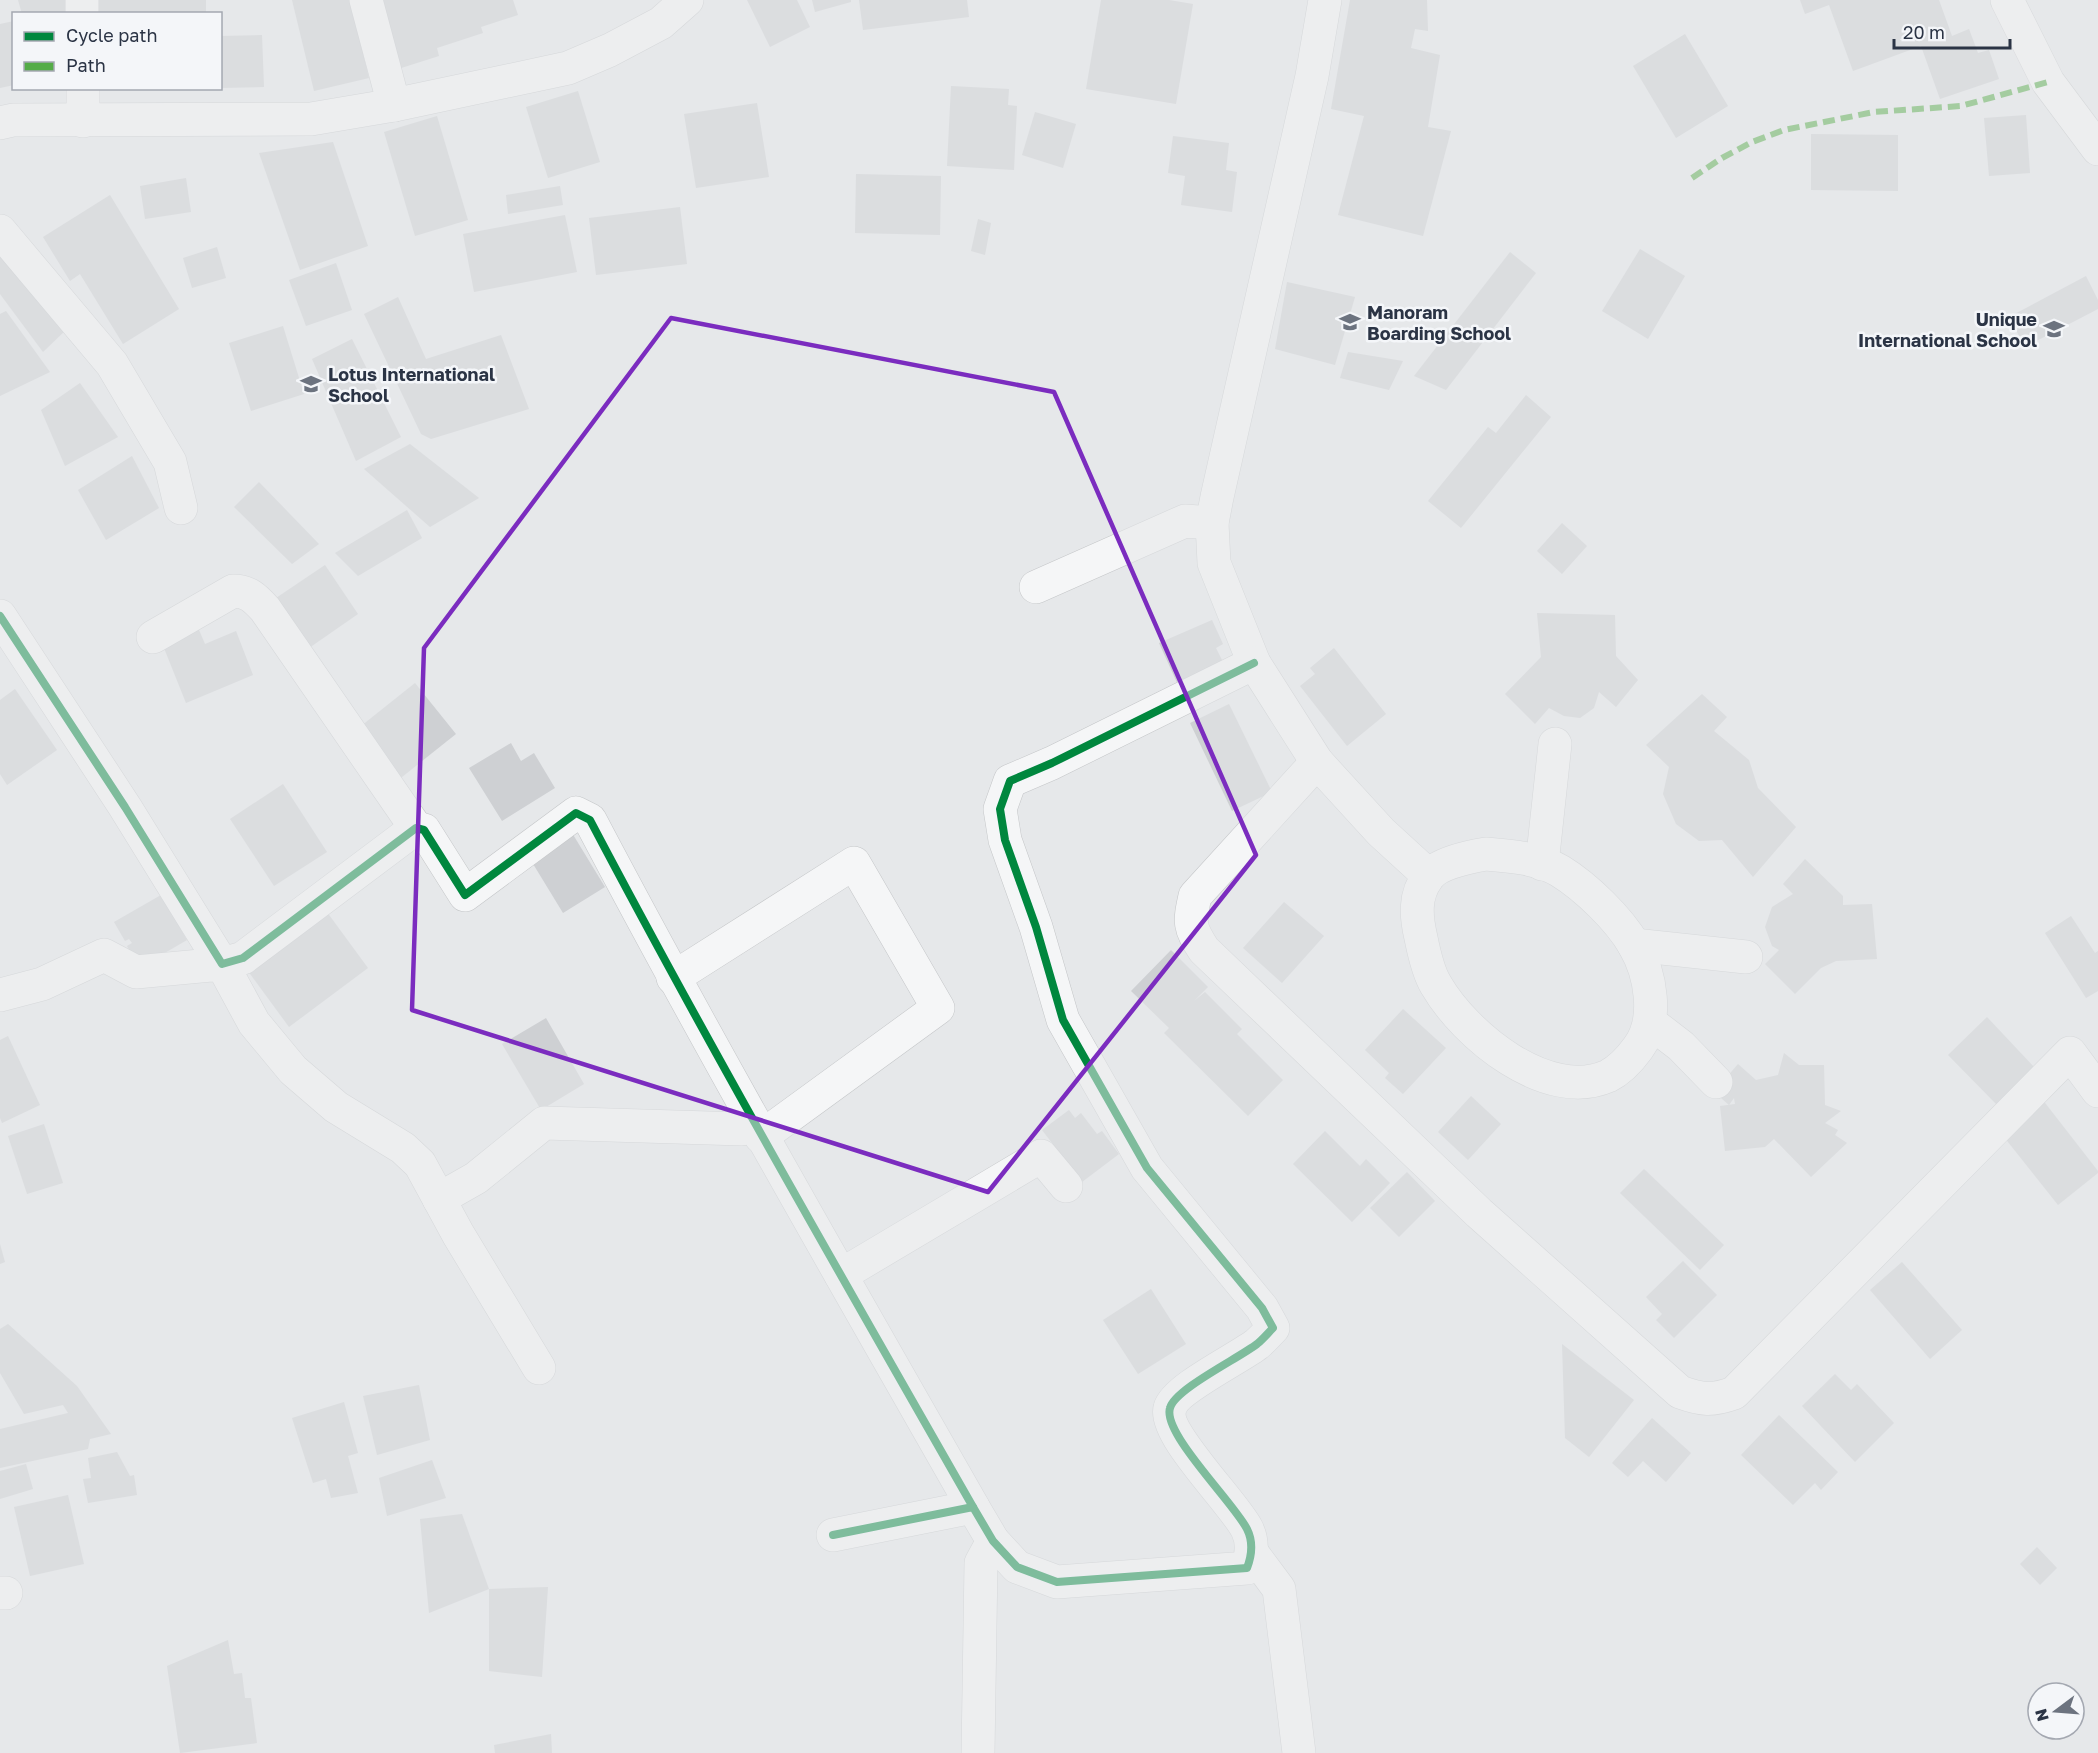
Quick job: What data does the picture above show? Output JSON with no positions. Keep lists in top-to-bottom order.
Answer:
{
  "places": {
    "school or university": ["Manoram Boarding School", "Unique International School", "Lotus International School"]
  },
  "legend": ["Cycle path", "Path"],
  "scale_bar": "20 m",
  "north": "left"
}
